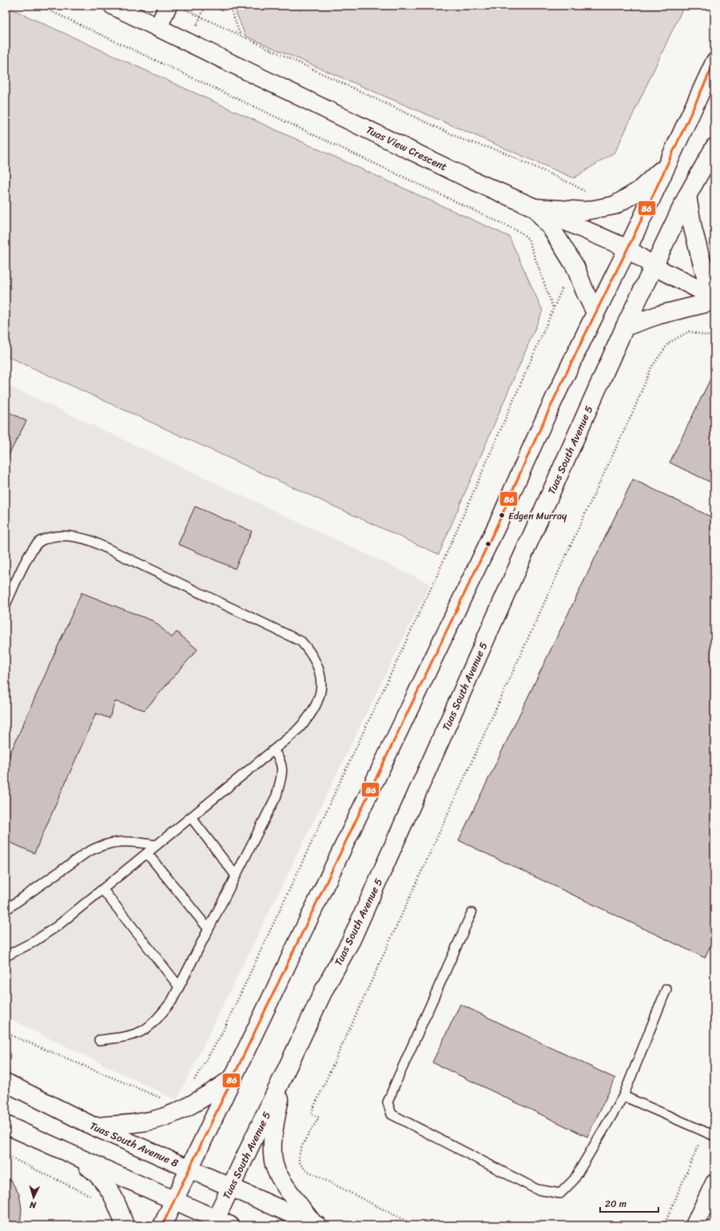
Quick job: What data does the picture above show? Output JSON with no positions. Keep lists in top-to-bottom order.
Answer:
{
  "streets": {
    "main road": ["Tuas View Crescent", "Tuas South Avenue 5", "Tuas South Avenue 8"]
  },
  "crossings": [
    ["Tuas View Crescent", "Tuas South Avenue 5"],
    ["Tuas South Avenue 5", "Tuas South Avenue 8"]
  ],
  "places": ["Edgen Murray"],
  "lines": ["transit line 86"],
  "scale_bar": "20 m",
  "north": "bottom"
}
